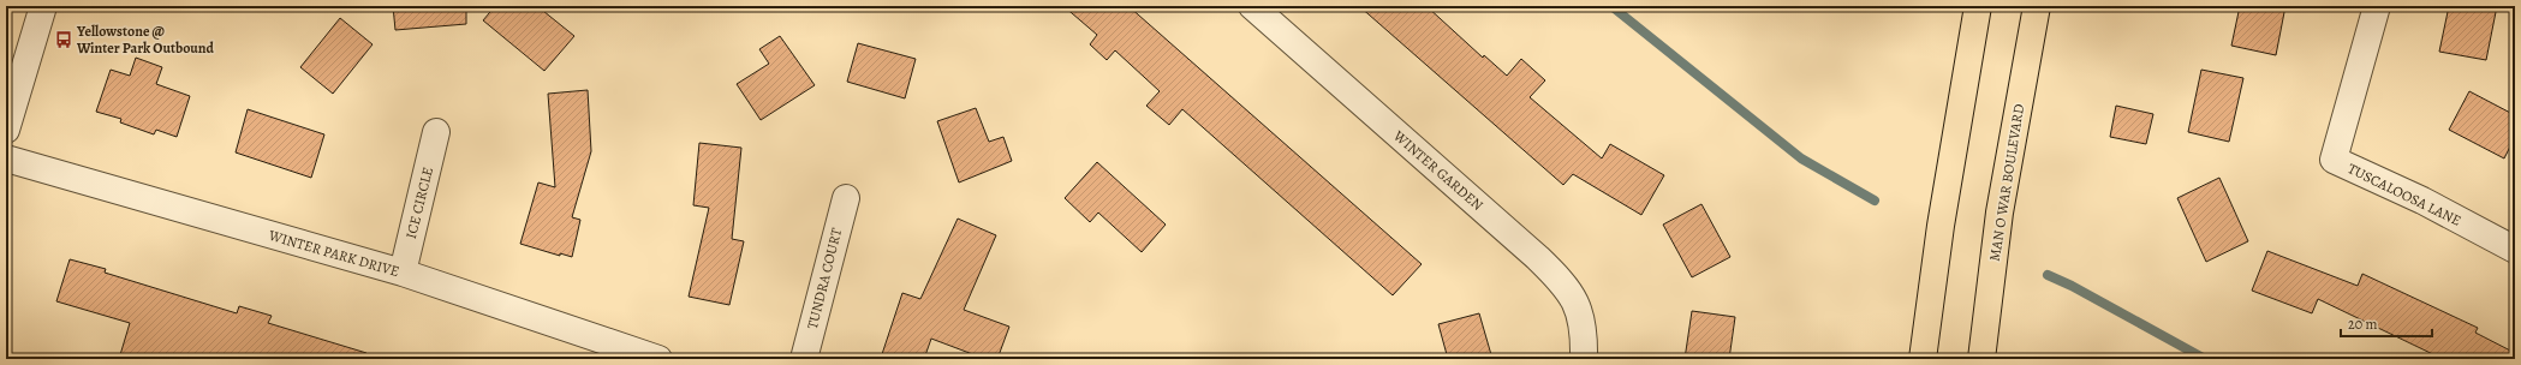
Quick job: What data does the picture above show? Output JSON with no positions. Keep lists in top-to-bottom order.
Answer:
{
  "streets": {
    "main road": ["MAN O WAR BOULEVARD"],
    "street": [
      "WINTER GARDEN",
      "TUSCALOOSA LANE",
      "ICE CIRCLE",
      "WINTER PARK DRIVE",
      "TUNDRA COURT"
    ]
  },
  "crossings": [
    ["ICE CIRCLE", "WINTER PARK DRIVE"]
  ],
  "places": {
    "bus stop": ["Yellowstone @ Winter Park Outbound"]
  },
  "scale_bar": "20 m"
}
